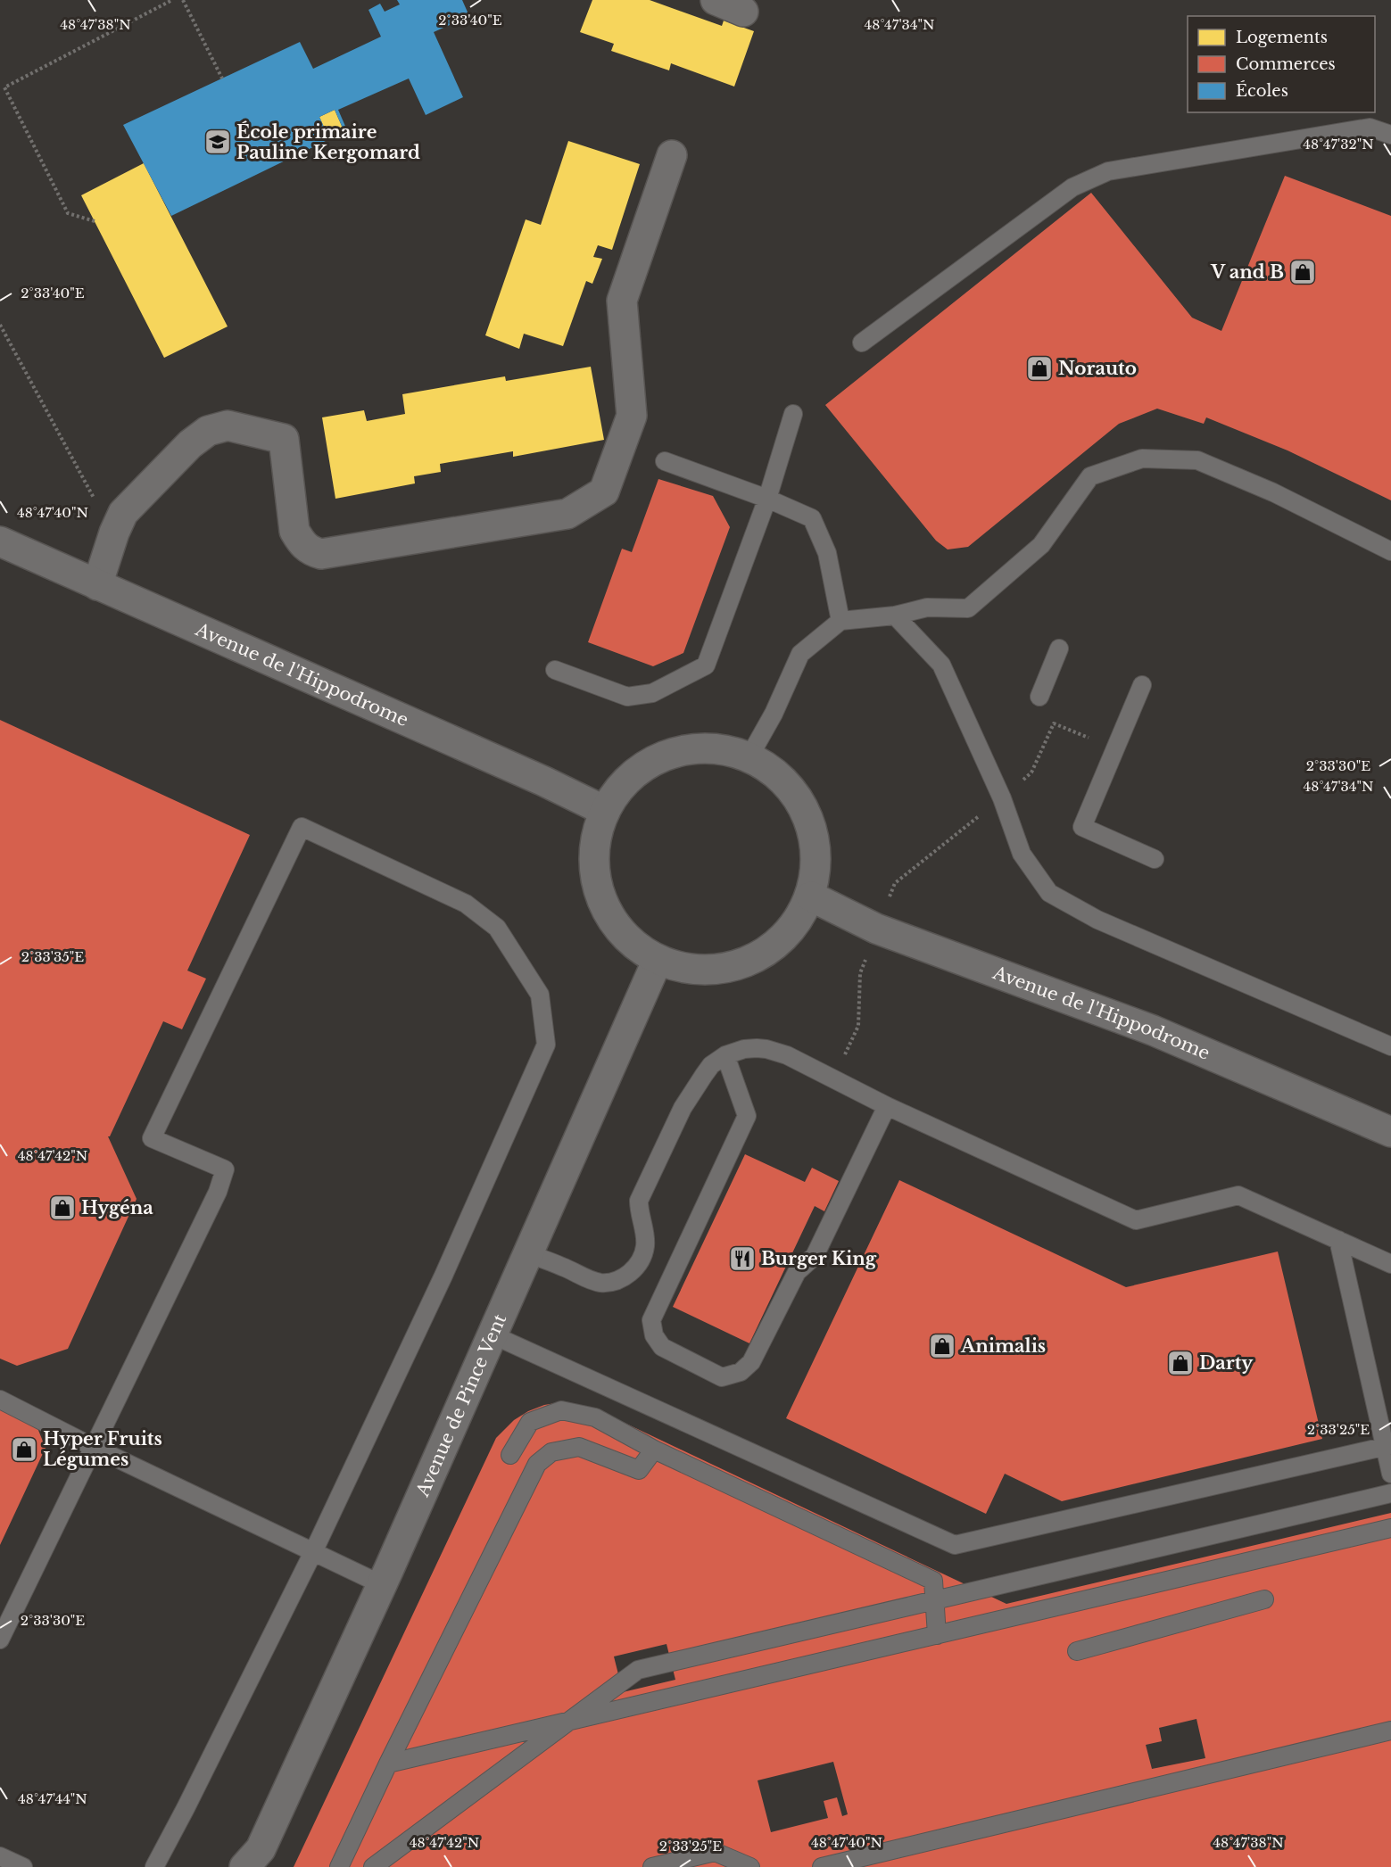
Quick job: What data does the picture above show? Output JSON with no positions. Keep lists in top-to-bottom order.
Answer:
{
  "streets": {
    "street": ["Avenue de l'Hippodrome", "Avenue de Pince Vent"]
  },
  "places": {
    "school or university": ["École primaire Pauline Kergomard"],
    "shop": [
      "V and B",
      "Norauto",
      "Hygéna",
      "Animalis",
      "Darty",
      "Hyper Fruits Légumes"
    ],
    "restaurant": ["Burger King"]
  },
  "legend": ["Logements", "Commerces", "Écoles"],
  "coordinates": [
    "2°33'40\"E",
    "48°47'38\"N",
    "48°47'34\"N",
    "48°47'32\"N",
    "48°47'40\"N",
    "2°33'30\"E",
    "2°33'35\"E",
    "48°47'42\"N",
    "2°33'25\"E",
    "48°47'44\"N"
  ]
}
